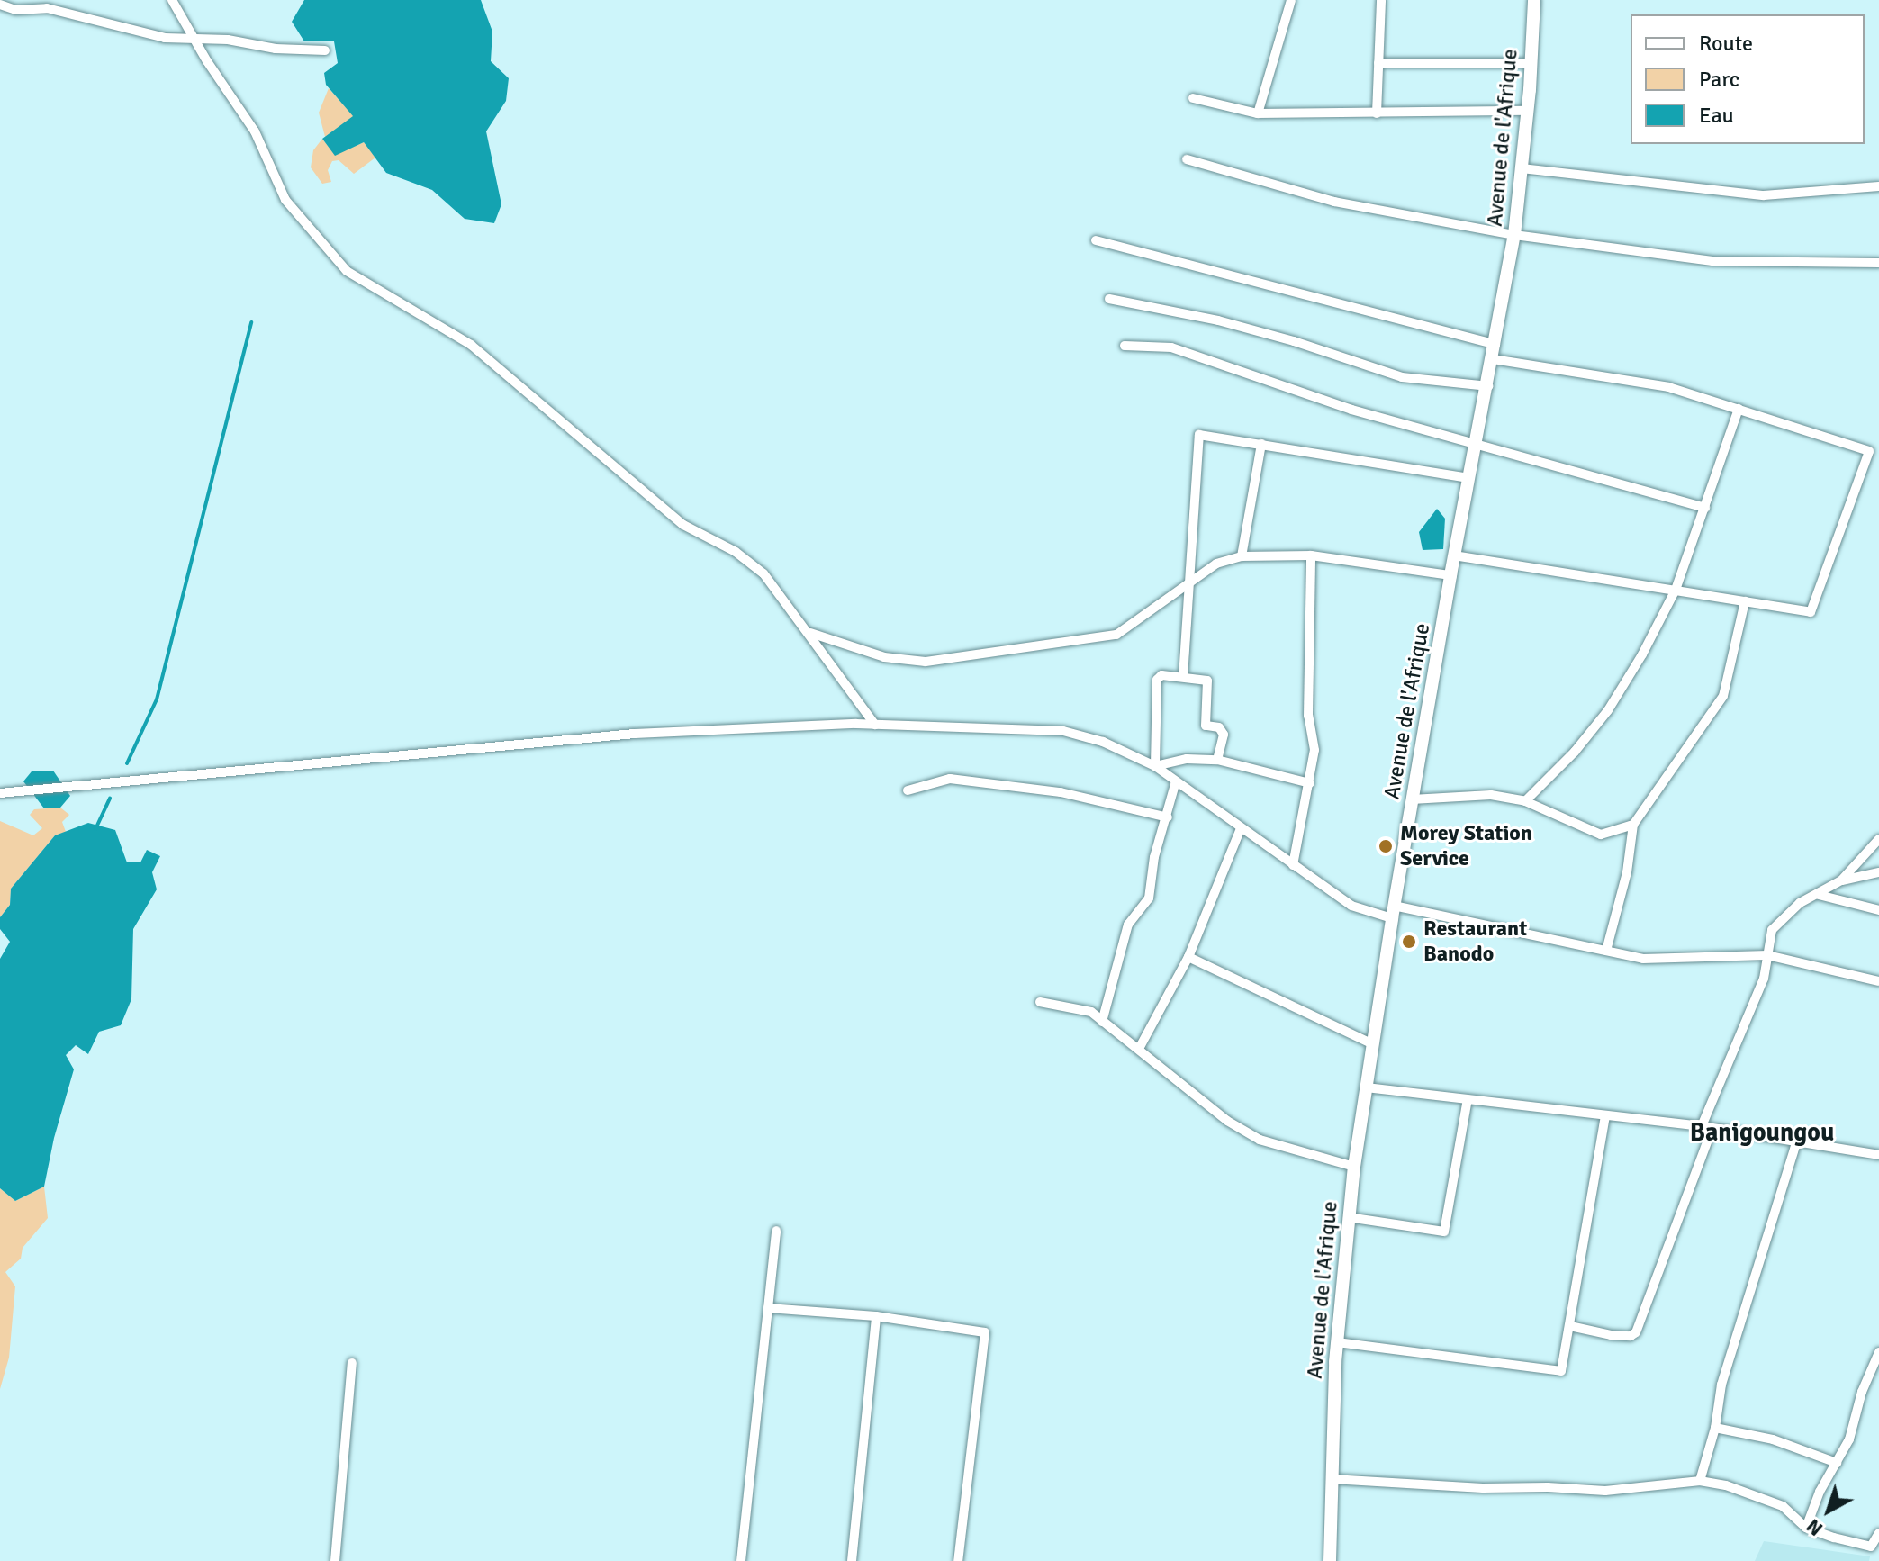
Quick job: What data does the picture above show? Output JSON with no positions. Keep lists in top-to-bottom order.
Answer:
{
  "streets": {
    "main road": ["Avenue de l'Afrique"]
  },
  "districts": ["Banigoungou"],
  "places": ["Morey Station Service", "Restaurant Banodo"],
  "legend": ["Route", "Parc", "Eau"],
  "north": "bottom left"
}
